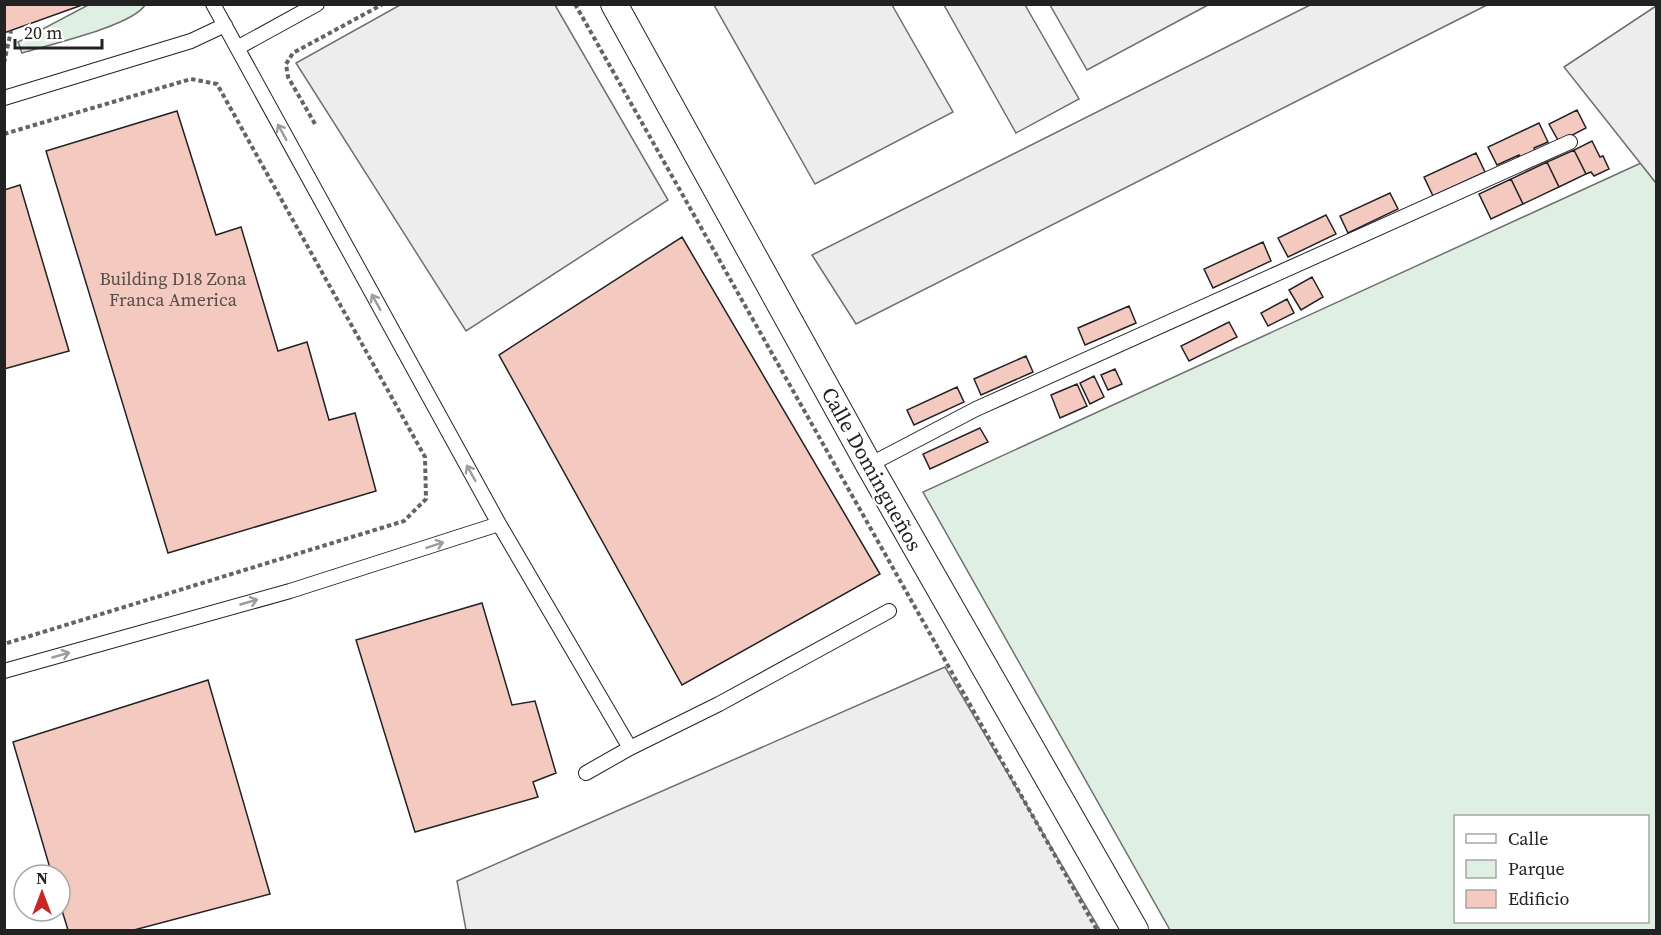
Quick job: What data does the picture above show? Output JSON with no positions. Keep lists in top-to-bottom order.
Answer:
{
  "streets": {
    "street": ["Calle Domingueños"]
  },
  "house_numbers": ["Building D18 Zona Franca America"],
  "legend": ["Calle", "Parque", "Edificio"],
  "scale_bar": "20 m",
  "north": "top"
}
